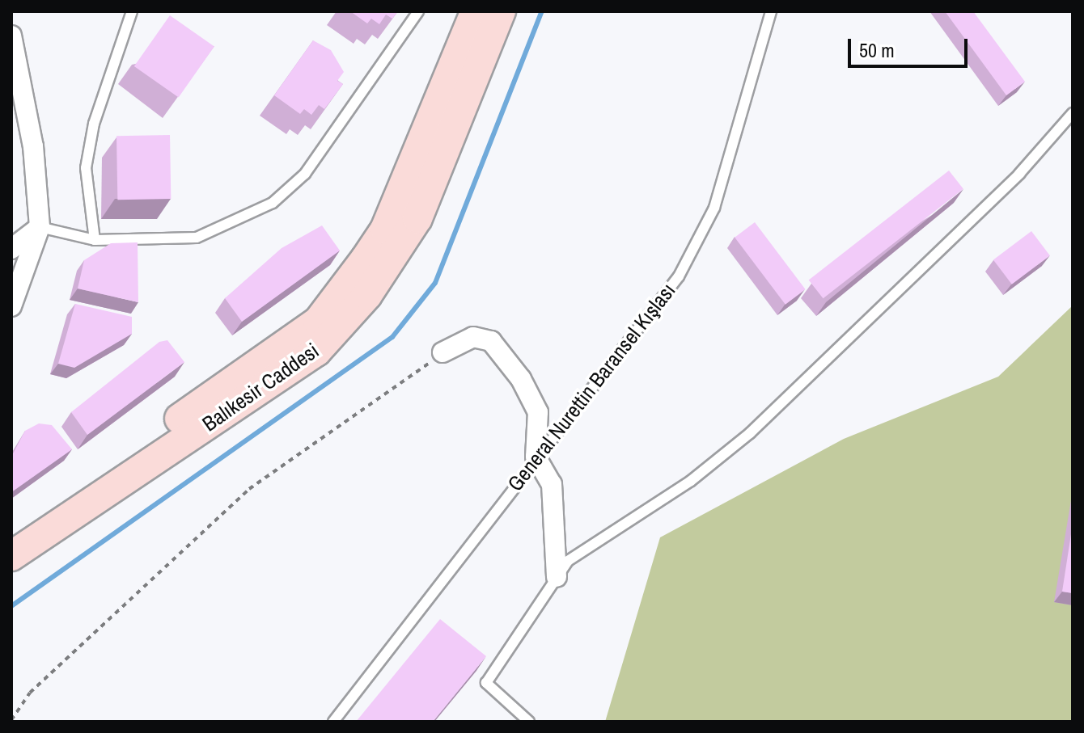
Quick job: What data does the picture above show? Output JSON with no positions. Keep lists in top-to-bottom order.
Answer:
{
  "streets": {
    "main road": ["Balıkesir Caddesi"],
    "lane": ["General Nurettin Baransel Kışlası"]
  },
  "scale_bar": "50 m"
}
